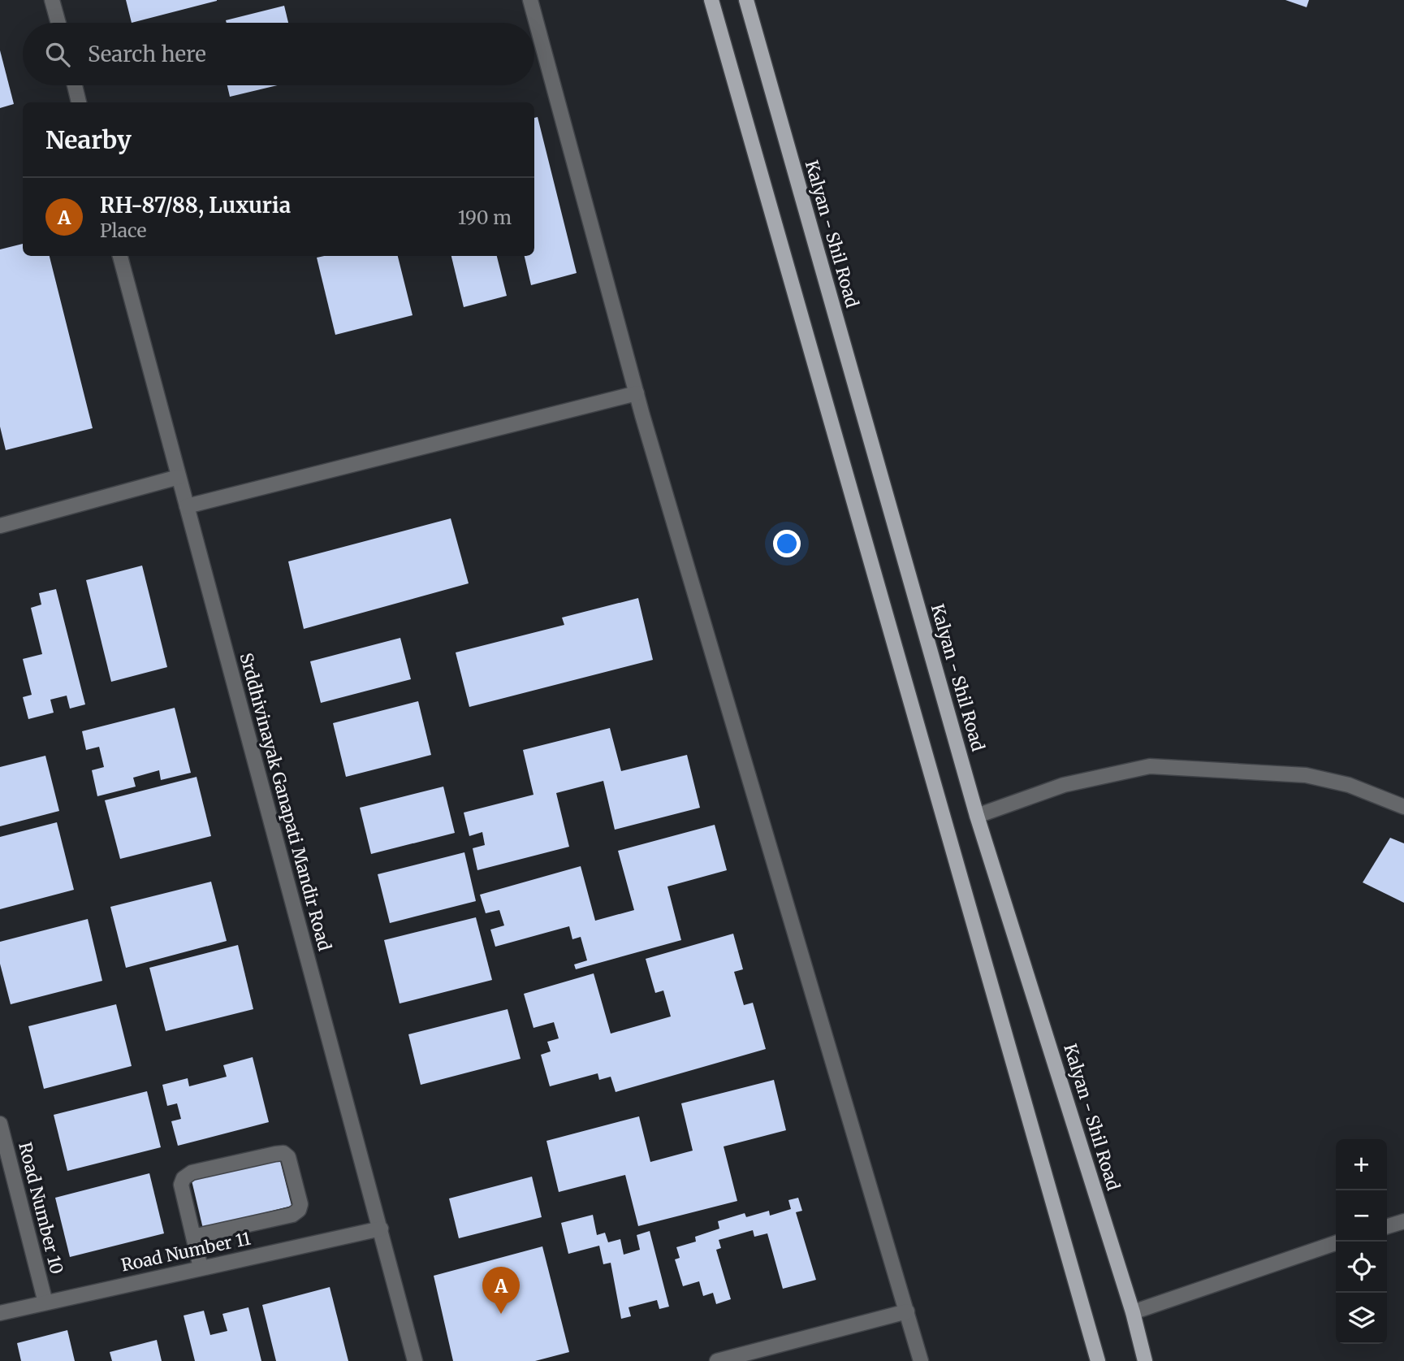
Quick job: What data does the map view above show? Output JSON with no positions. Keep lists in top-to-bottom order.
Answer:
{
  "streets": {
    "main road": ["Kalyan - Shil Road"],
    "street": ["Srddhivinayak Ganapati Mandir Road", "Road Number 10", "Road Number 11"]
  },
  "crossings": [
    ["Srddhivinayak Ganapati Mandir Road", "Road Number 11"],
    ["Road Number 10", "Road Number 11"]
  ],
  "page": {
    "search": "Search here",
    "heading": "Nearby",
    "list": [
      {
        "mark": "A",
        "name": "RH-87/88, Luxuria",
        "note": "Place",
        "value": "190 m"
      }
    ],
    "map_buttons": ["+", "−"],
    "pins": "A"
  }
}
